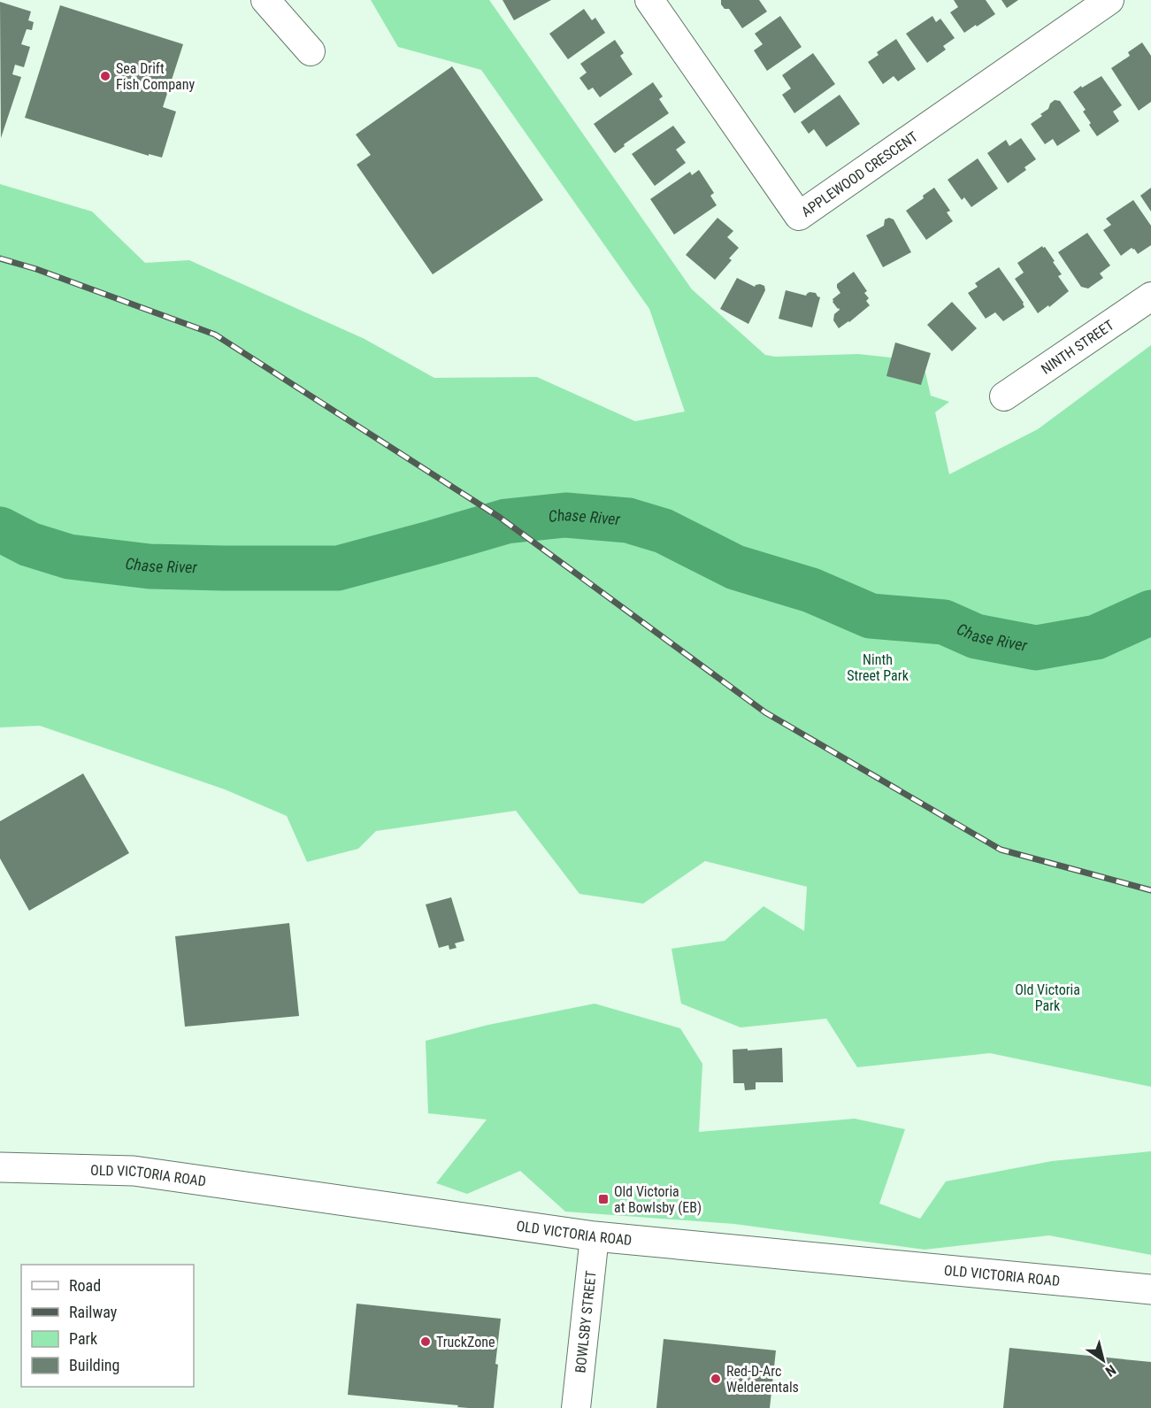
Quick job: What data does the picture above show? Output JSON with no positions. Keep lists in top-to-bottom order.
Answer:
{
  "streets": {
    "street": [
      "APPLEWOOD CRESCENT",
      "NINTH STREET",
      "OLD VICTORIA ROAD",
      "BOWLSBY STREET"
    ]
  },
  "crossings": [
    ["OLD VICTORIA ROAD", "BOWLSBY STREET"]
  ],
  "water": ["Chase River"],
  "parks": ["Ninth Street Park", "Old Victoria Park"],
  "places": {
    "other": ["Sea Drift Fish Company", "TruckZone", "Red-D-Arc Welderentals"],
    "transit": ["Old Victoria at Bowlsby (EB)"]
  },
  "legend": [
    "Road",
    "Railway",
    "Park",
    "Building"
  ],
  "north": "bottom right"
}
